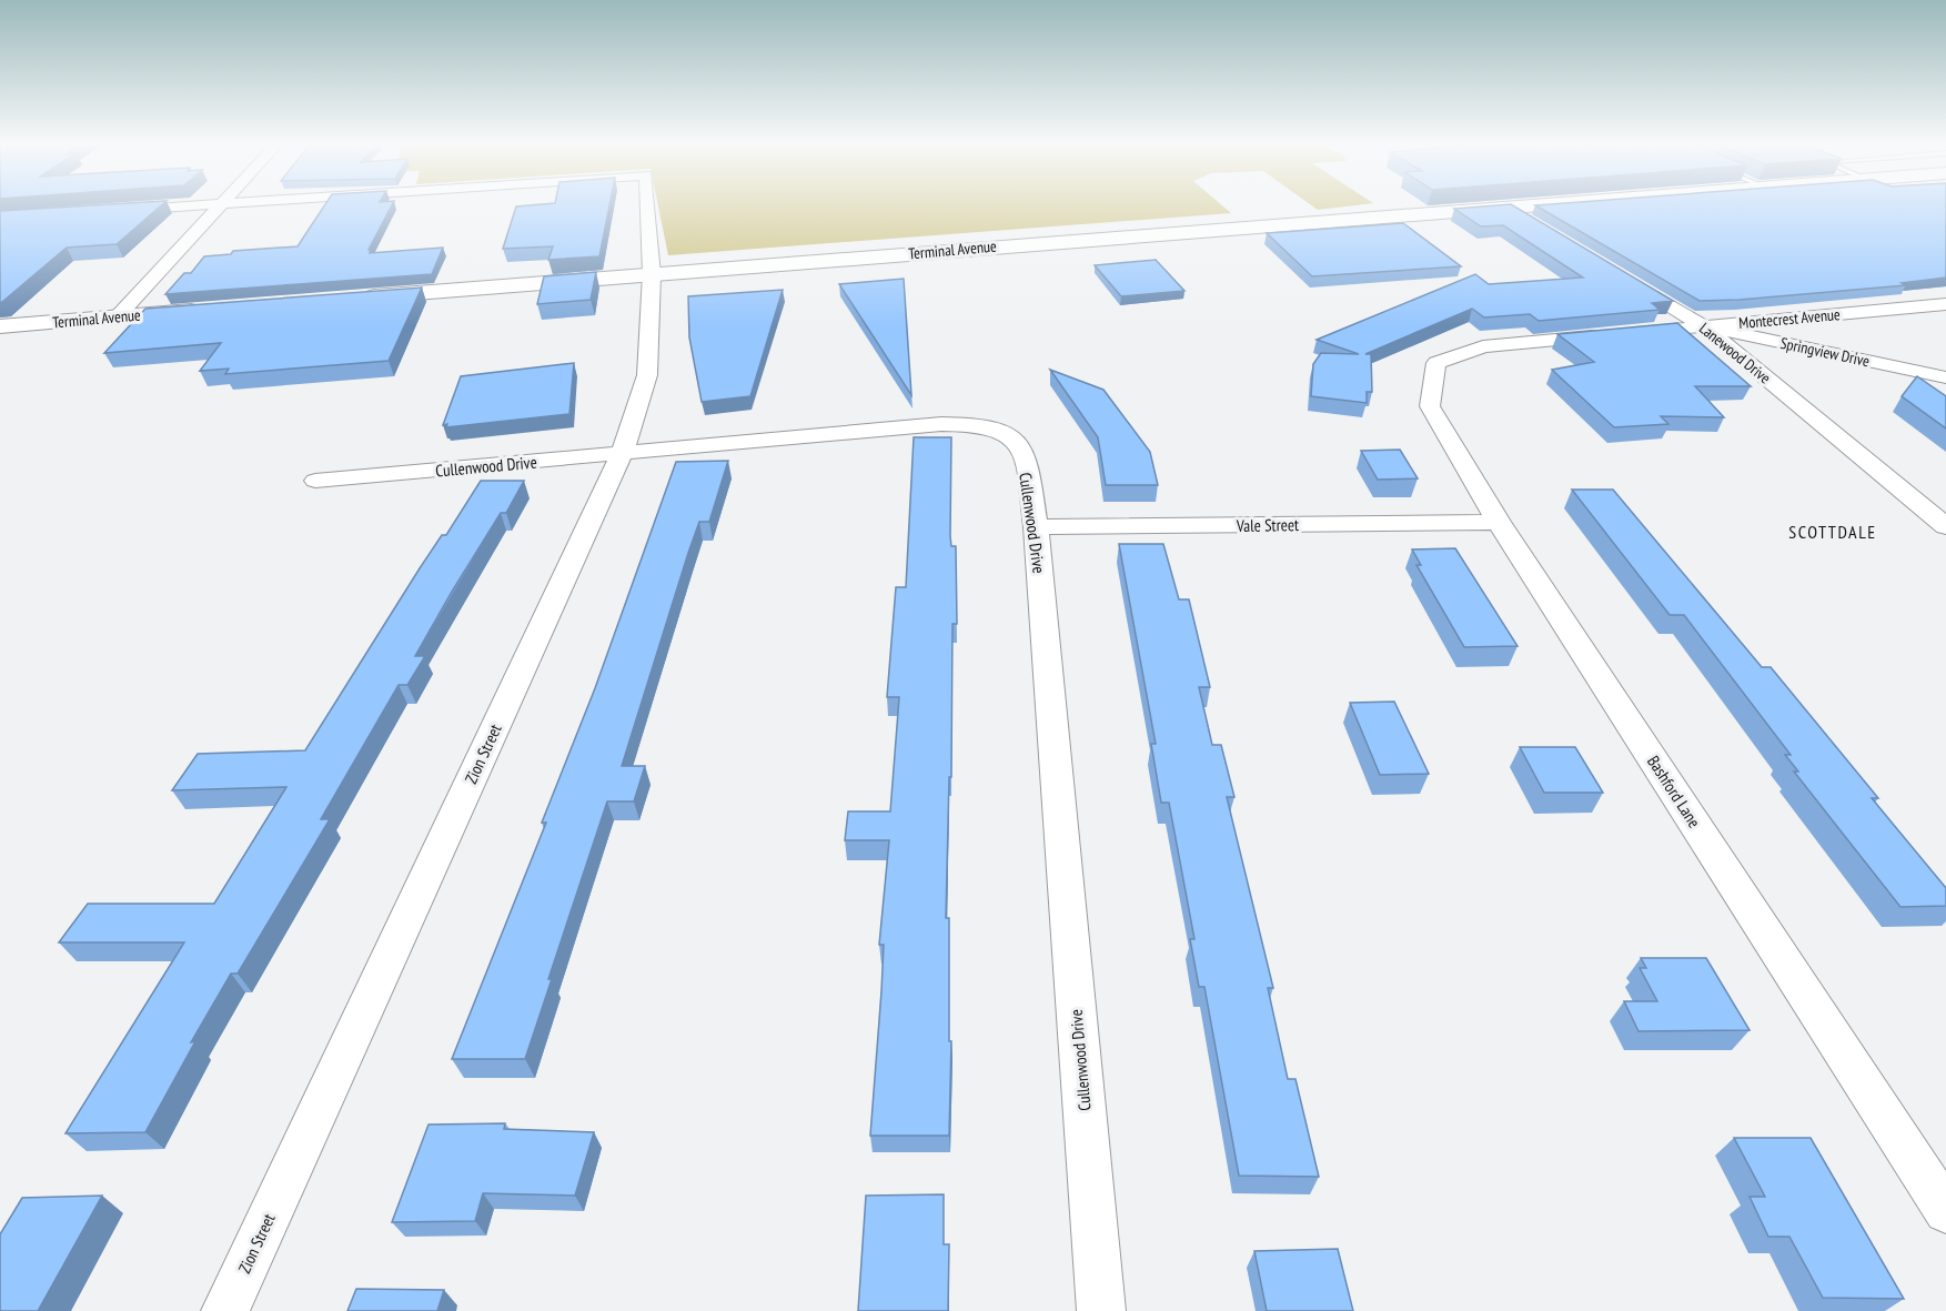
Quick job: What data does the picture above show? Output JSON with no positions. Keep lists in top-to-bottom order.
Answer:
{
  "streets": {
    "street": [
      "Terminal Avenue",
      "Montecrest Avenue",
      "Springview Drive",
      "Lanewood Drive",
      "Cullenwood Drive",
      "Vale Street",
      "Zion Street",
      "Bashford Lane"
    ]
  },
  "crossings": [
    ["Terminal Avenue", "Zion Street"],
    ["Montecrest Avenue", "Springview Drive"],
    ["Montecrest Avenue", "Lanewood Drive"],
    ["Montecrest Avenue", "Bashford Lane"],
    ["Springview Drive", "Lanewood Drive"],
    ["Cullenwood Drive", "Vale Street"],
    ["Cullenwood Drive", "Zion Street"],
    ["Vale Street", "Bashford Lane"]
  ],
  "districts": ["SCOTTDALE"]
}
